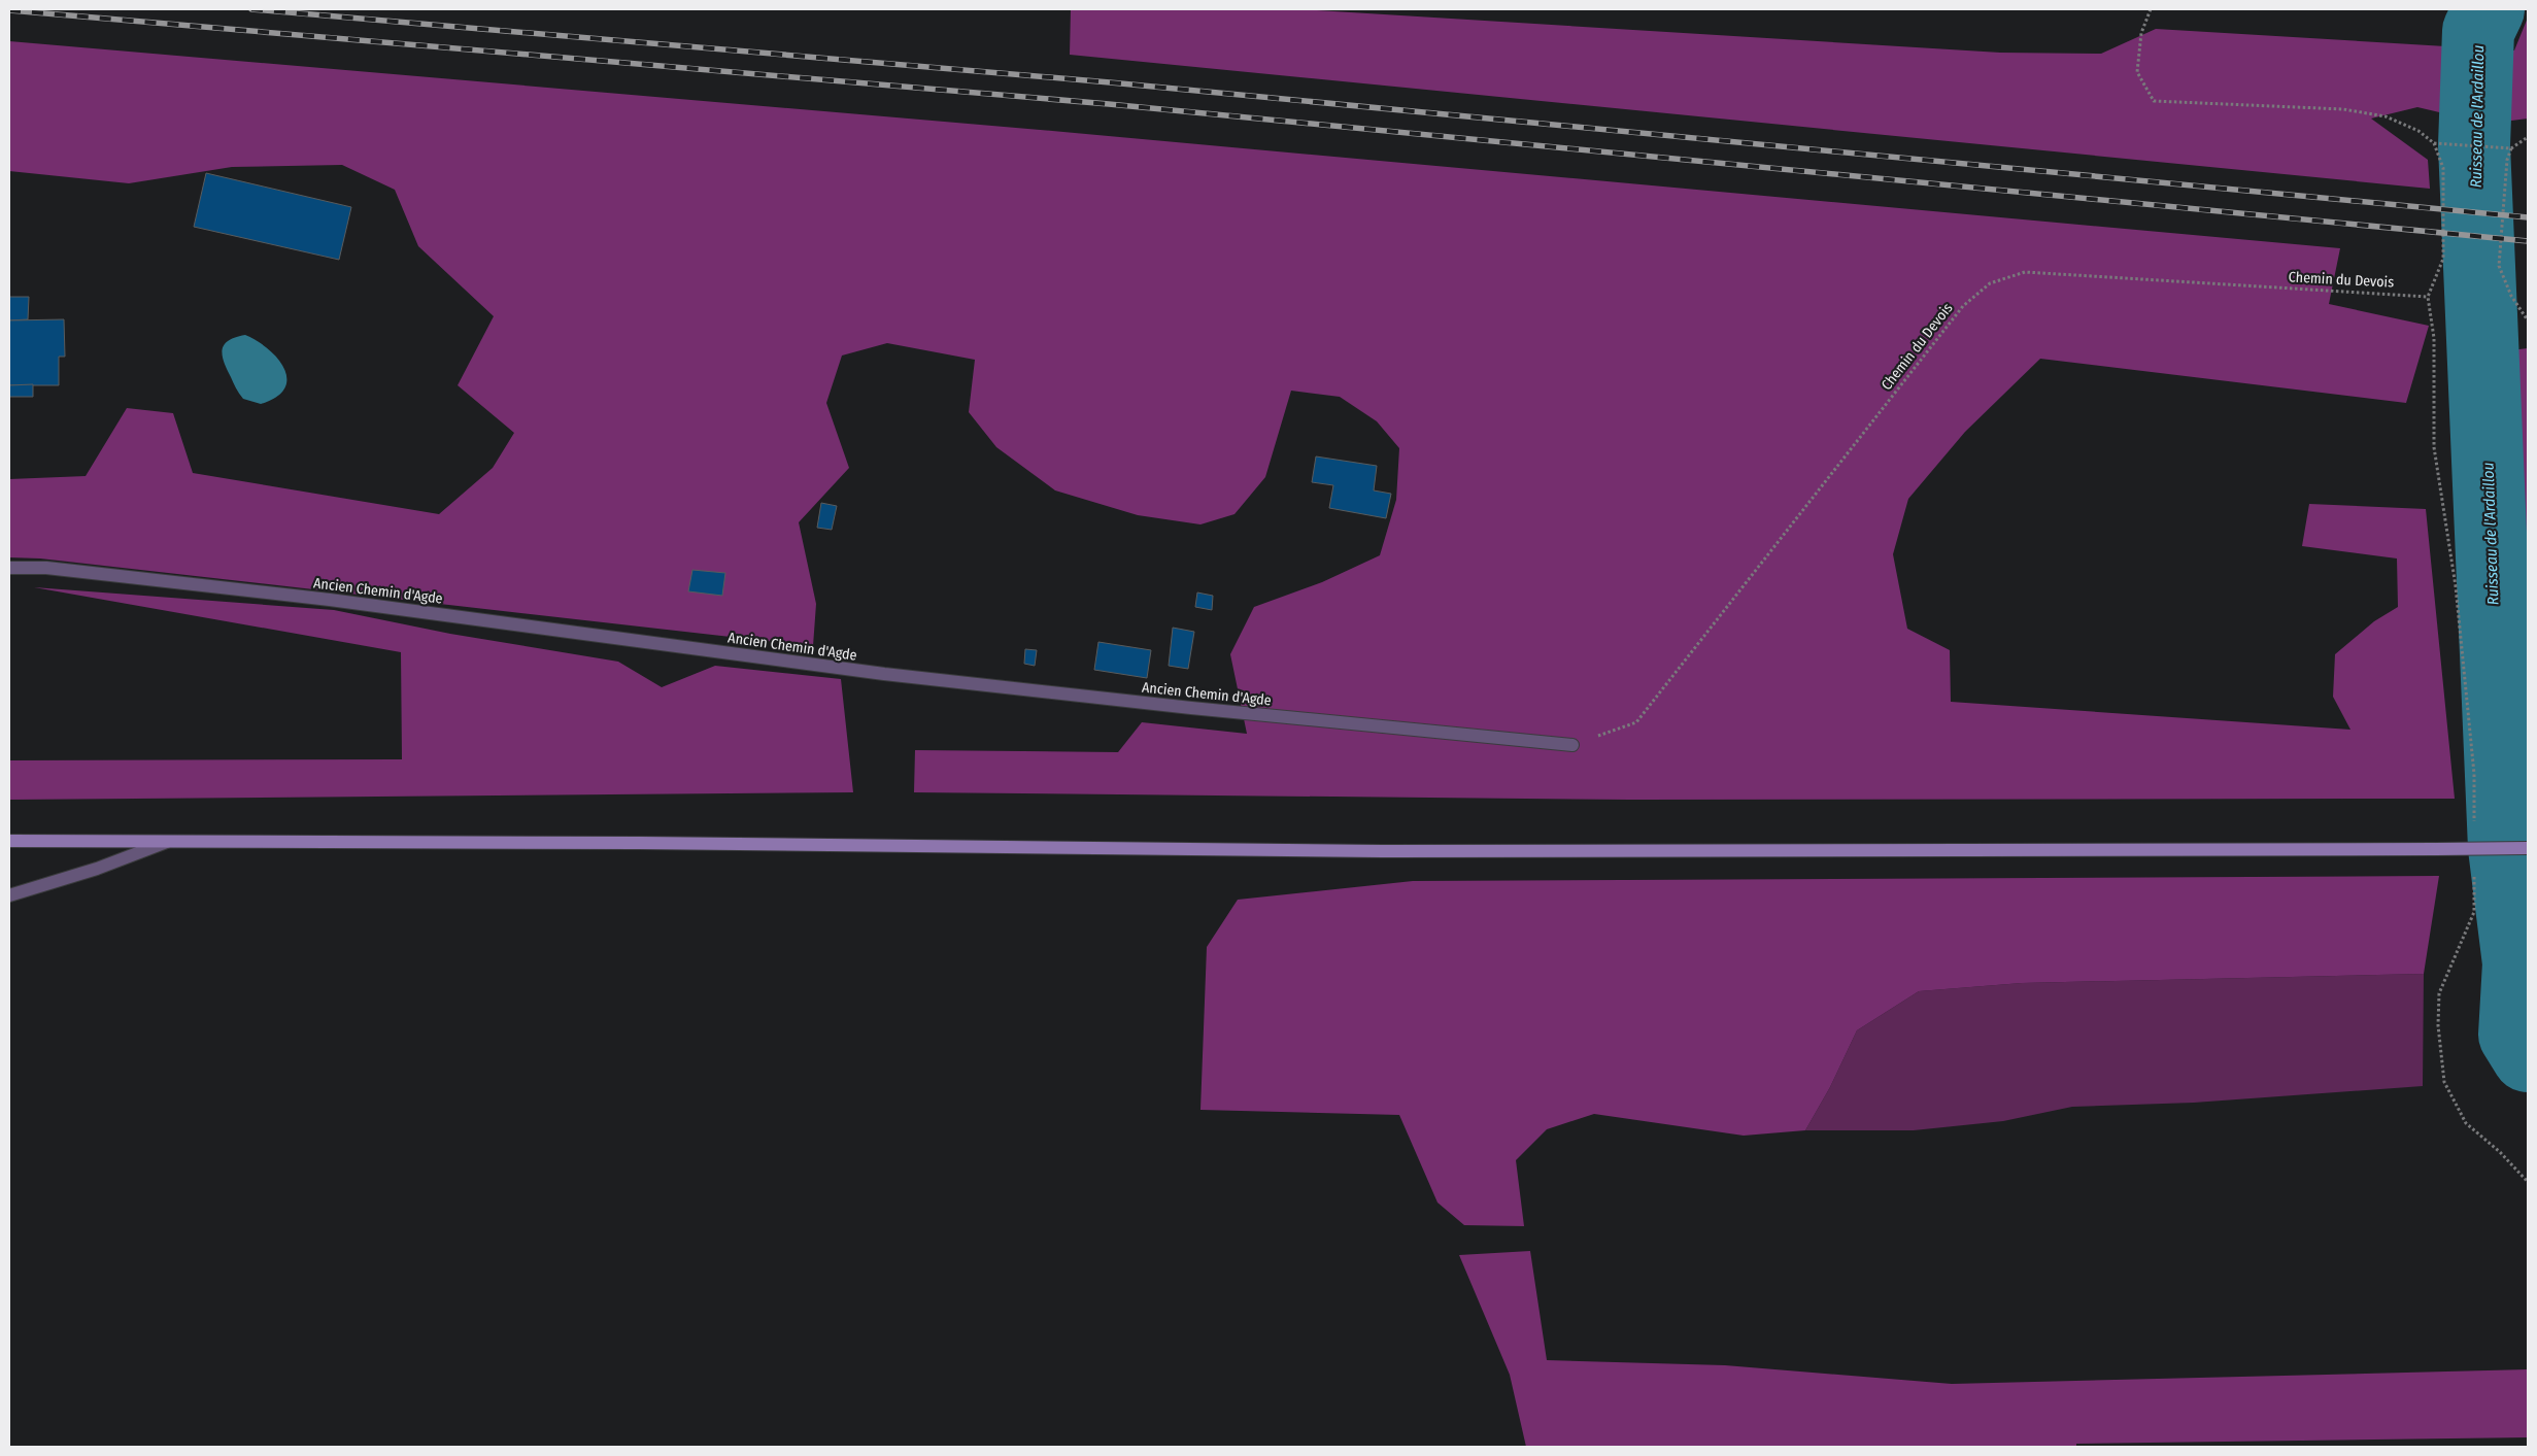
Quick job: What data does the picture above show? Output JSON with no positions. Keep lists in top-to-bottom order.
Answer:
{
  "streets": {
    "street": ["Ancien Chemin d'Agde"],
    "path": ["Chemin du Devois"]
  },
  "crossings": [
    ["Chemin du Devois", "Ancien Chemin d'Agde"]
  ],
  "water": ["Ruisseau de l'Ardaillou"]
}
